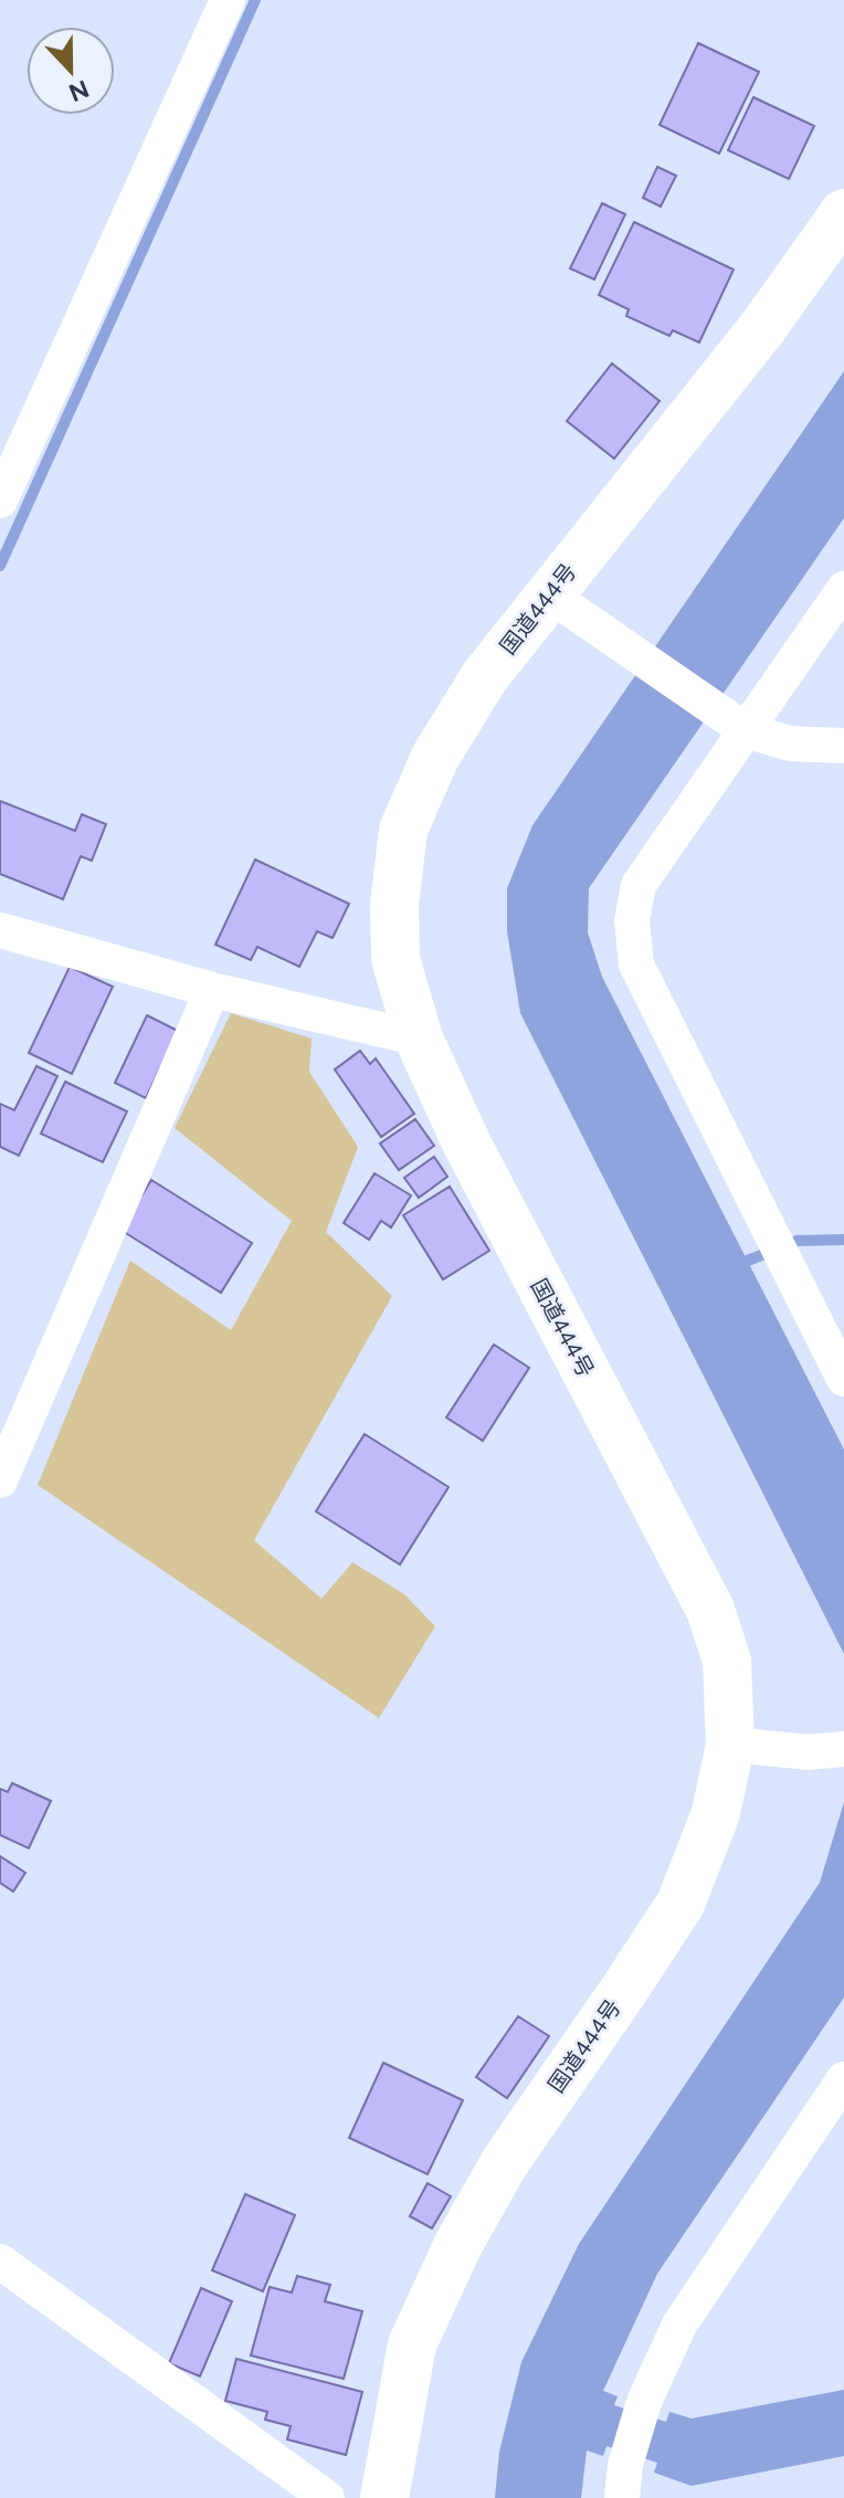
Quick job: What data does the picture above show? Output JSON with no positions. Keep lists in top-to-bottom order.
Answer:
{
  "streets": {
    "highway": ["国道444号"]
  },
  "north": "bottom"
}
